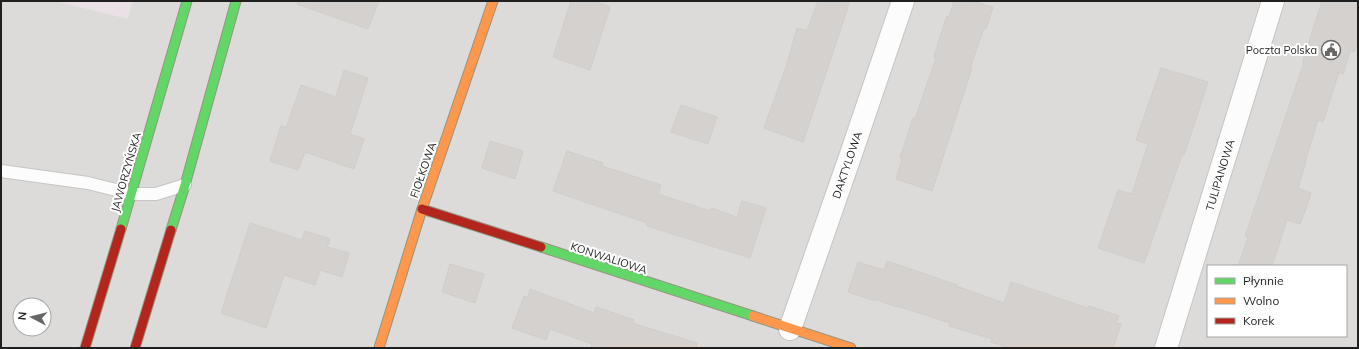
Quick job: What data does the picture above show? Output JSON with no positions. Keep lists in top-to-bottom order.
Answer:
{
  "streets": {
    "street": [
      "DAKTYLOWA",
      "FIOŁKOWA",
      "JAWORZYŃSKA",
      "TULIPANOWA",
      "KONWALIOWA"
    ]
  },
  "crossings": [
    ["DAKTYLOWA", "KONWALIOWA"],
    ["FIOŁKOWA", "KONWALIOWA"]
  ],
  "places": {
    "public building": ["Poczta Polska"]
  },
  "legend": ["Płynnie", "Wolno", "Korek"],
  "north": "left"
}
